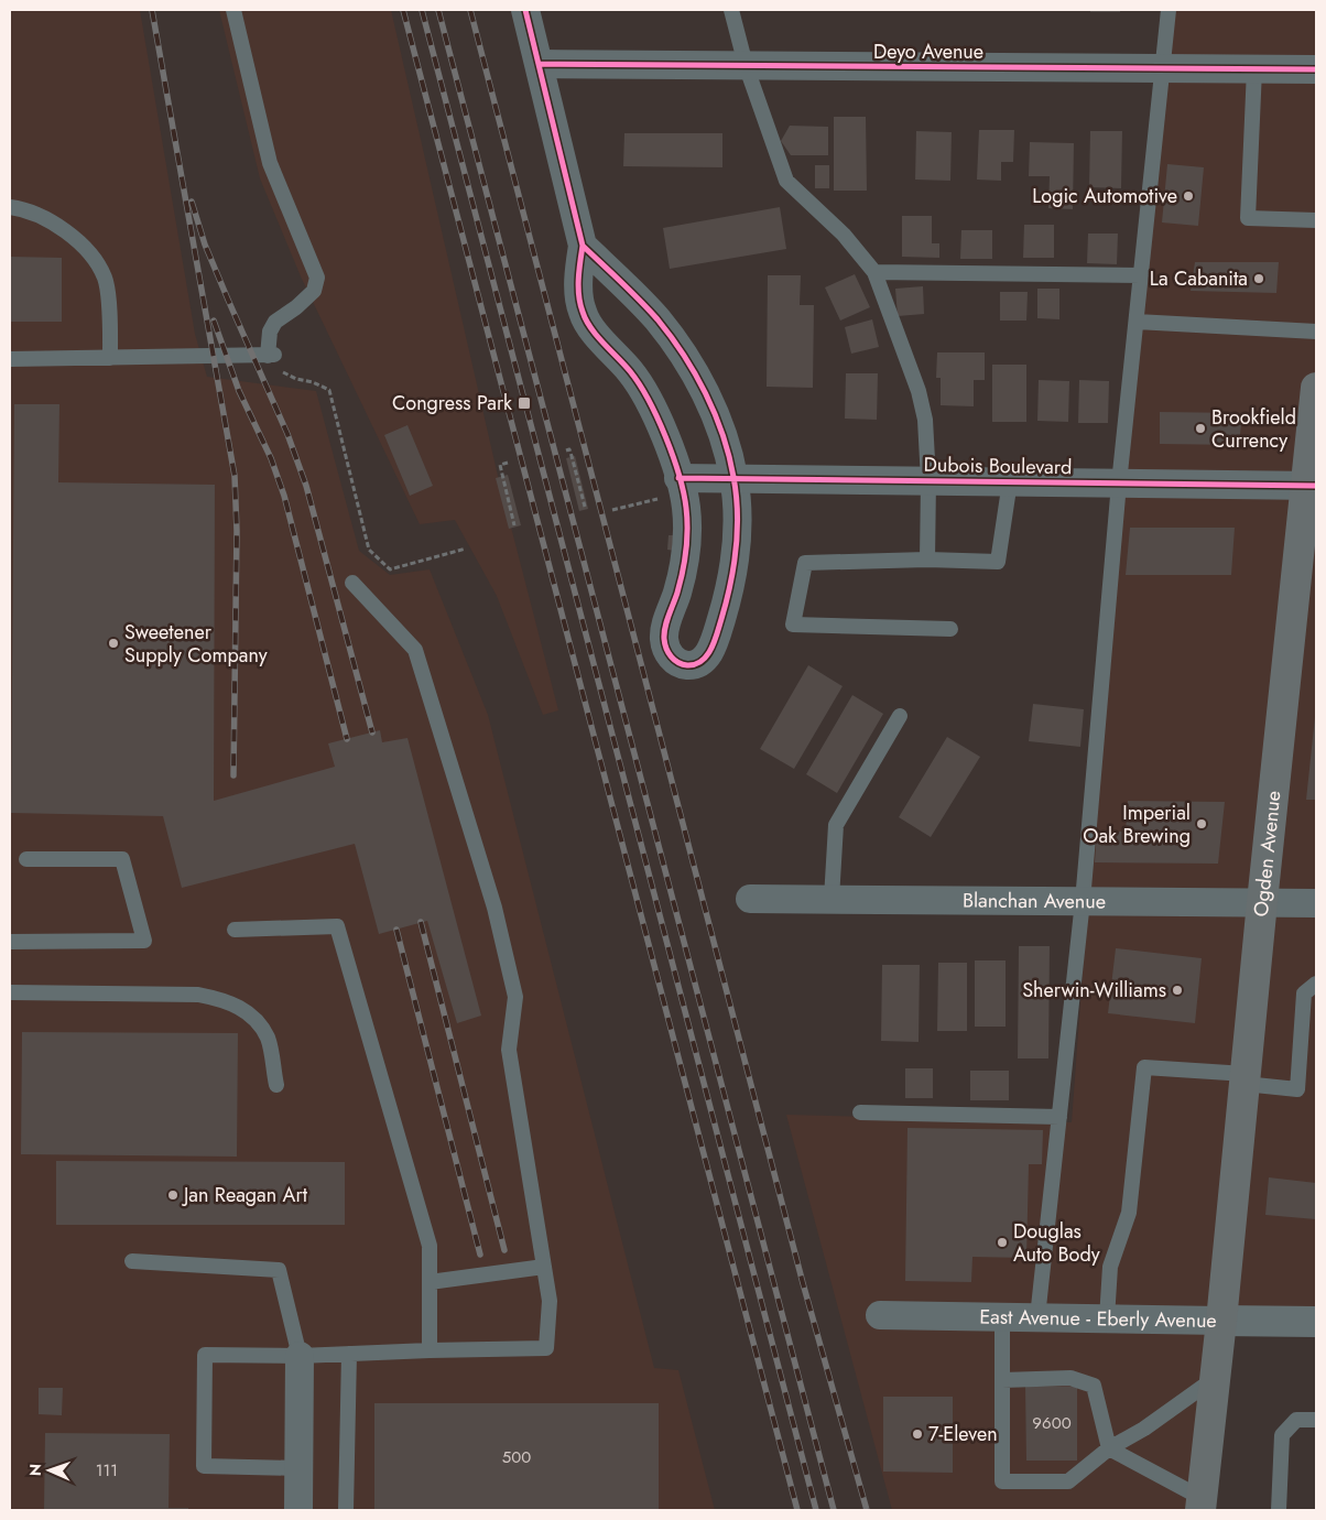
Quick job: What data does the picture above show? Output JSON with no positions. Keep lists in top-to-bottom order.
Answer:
{
  "streets": {
    "main road": ["Ogden Avenue", "East Avenue - Eberly Avenue"],
    "street": ["Deyo Avenue", "Dubois Boulevard", "Blanchan Avenue"]
  },
  "crossings": [
    ["Dubois Boulevard", "Ogden Avenue"],
    ["Ogden Avenue", "Blanchan Avenue"],
    ["Ogden Avenue", "East Avenue - Eberly Avenue"]
  ],
  "places": {
    "other": [
      "Logic Automotive",
      "La Cabanita",
      "Brookfield Currency",
      "Sweetener Supply Company",
      "Imperial Oak Brewing",
      "Sherwin-Williams",
      "Jan Reagan Art",
      "Douglas Auto Body",
      "7-Eleven"
    ],
    "transit": ["Congress Park"]
  },
  "house_numbers": ["9600", "500", "111"],
  "north": "left"
}
